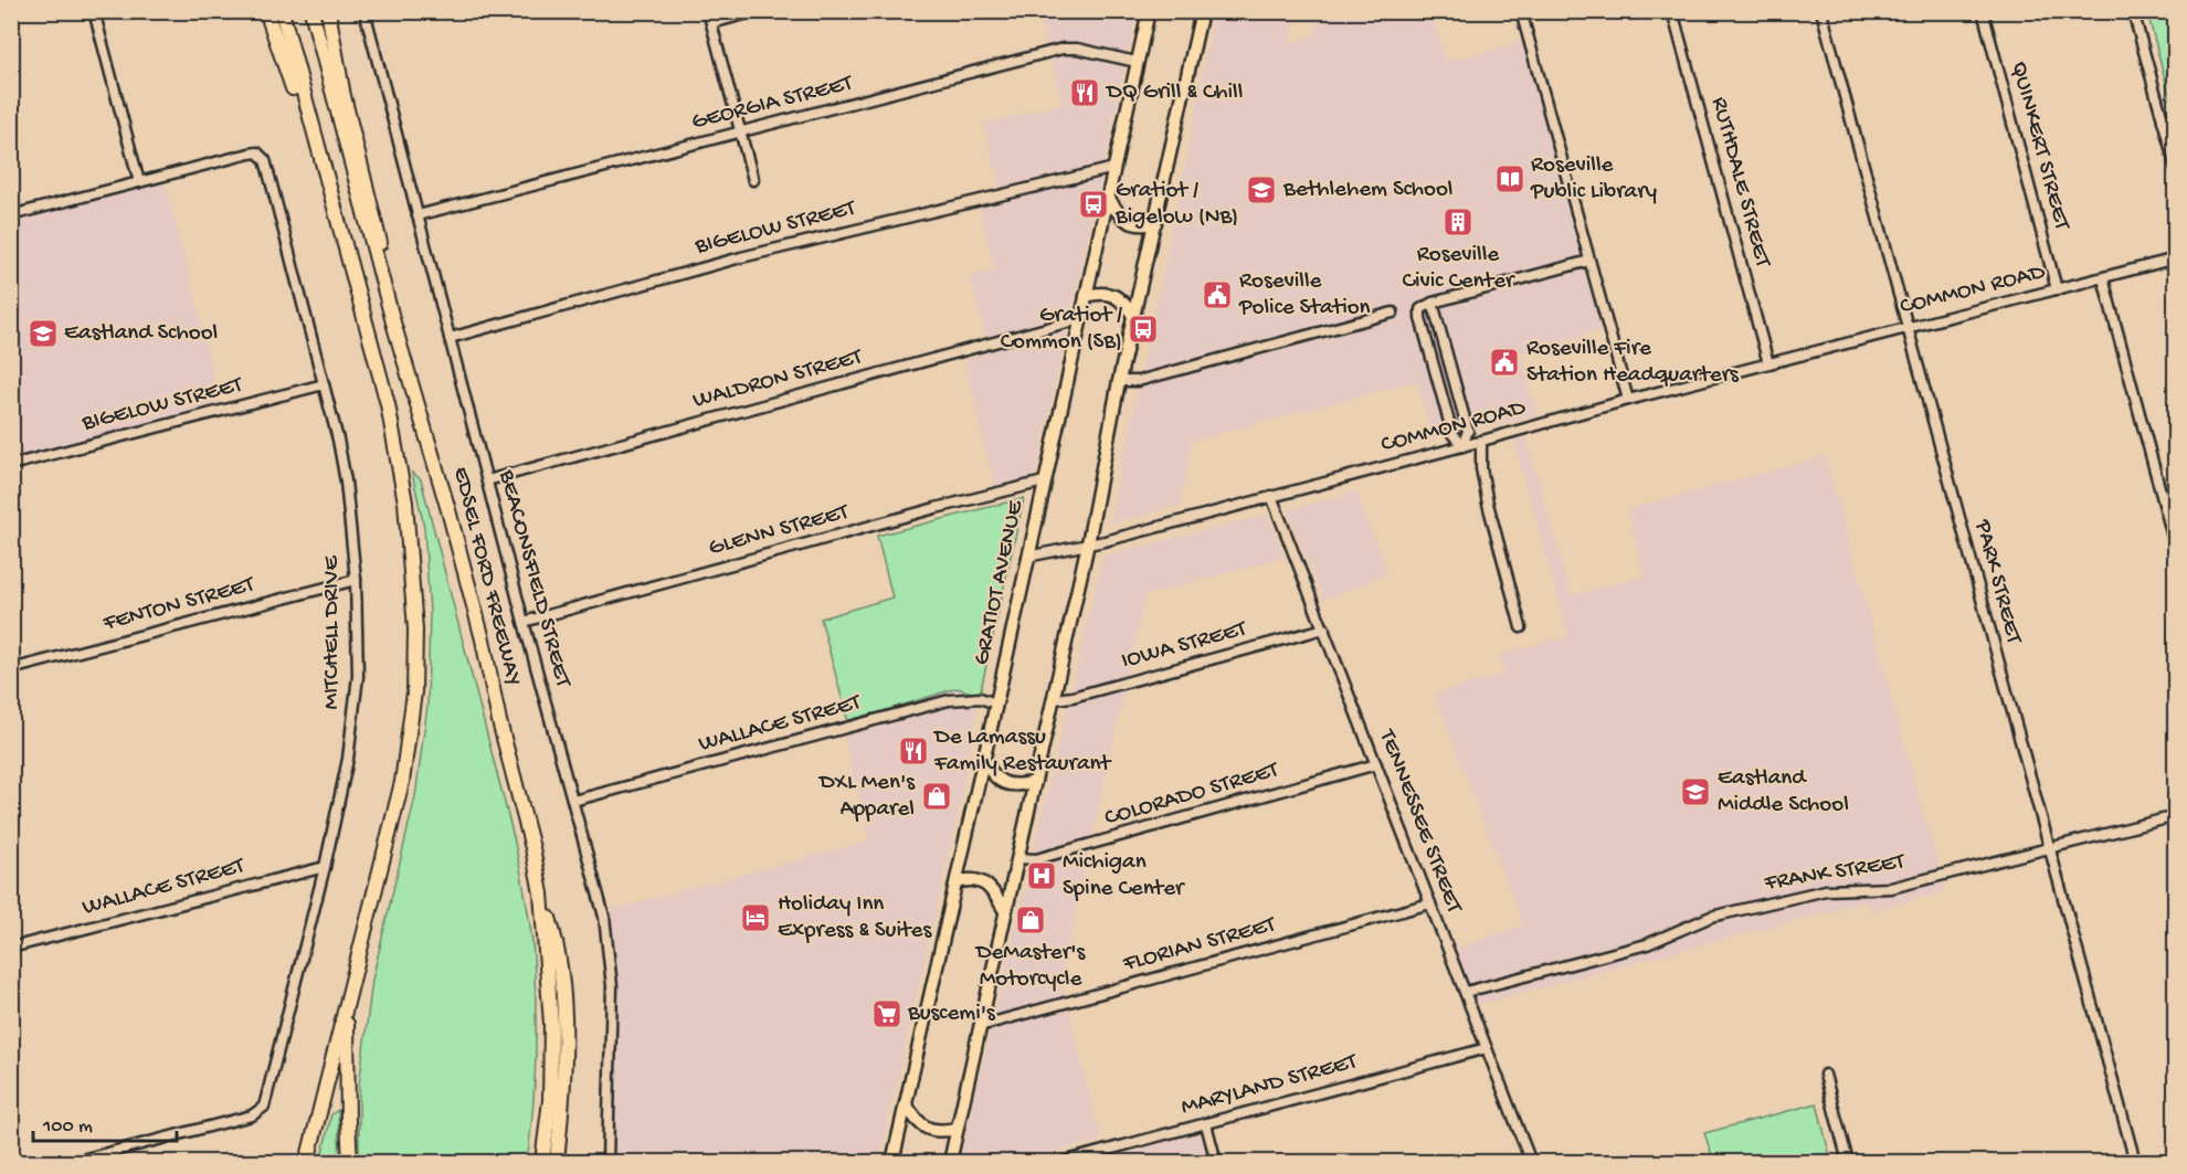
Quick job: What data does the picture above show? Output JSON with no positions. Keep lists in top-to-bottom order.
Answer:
{
  "streets": {
    "highway": ["EDSEL FORD FREEWAY"],
    "main road": ["GRATIOT AVENUE"],
    "street": [
      "GEORGIA STREET",
      "QUINKERT STREET",
      "RUTHDALE STREET",
      "BIGELOW STREET",
      "COMMON ROAD",
      "WALDRON STREET",
      "GLENN STREET",
      "BEACONSFIELD STREET",
      "PARK STREET",
      "FENTON STREET",
      "MITCHELL DRIVE",
      "IOWA STREET",
      "WALLACE STREET",
      "COLORADO STREET",
      "TENNESSEE STREET",
      "FRANK STREET",
      "FLORIAN STREET",
      "MARYLAND STREET"
    ]
  },
  "crossings": [
    ["GEORGIA STREET", "BEACONSFIELD STREET"],
    ["GEORGIA STREET", "GRATIOT AVENUE"],
    ["QUINKERT STREET", "COMMON ROAD"],
    ["RUTHDALE STREET", "COMMON ROAD"],
    ["BIGELOW STREET", "BEACONSFIELD STREET"],
    ["BIGELOW STREET", "GRATIOT AVENUE"],
    ["BIGELOW STREET", "MITCHELL DRIVE"],
    ["COMMON ROAD", "PARK STREET"],
    ["COMMON ROAD", "GRATIOT AVENUE"],
    ["COMMON ROAD", "TENNESSEE STREET"],
    ["WALDRON STREET", "BEACONSFIELD STREET"],
    ["WALDRON STREET", "GRATIOT AVENUE"],
    ["GLENN STREET", "BEACONSFIELD STREET"],
    ["GLENN STREET", "GRATIOT AVENUE"],
    ["BEACONSFIELD STREET", "WALLACE STREET"],
    ["PARK STREET", "FRANK STREET"],
    ["GRATIOT AVENUE", "WALLACE STREET"],
    ["FENTON STREET", "MITCHELL DRIVE"],
    ["MITCHELL DRIVE", "WALLACE STREET"],
    ["IOWA STREET", "TENNESSEE STREET"],
    ["COLORADO STREET", "TENNESSEE STREET"],
    ["TENNESSEE STREET", "FRANK STREET"],
    ["TENNESSEE STREET", "FLORIAN STREET"],
    ["TENNESSEE STREET", "MARYLAND STREET"]
  ],
  "places": {
    "restaurant": ["DQ Grill & Chill", "De Lamassu Family Restaurant"],
    "library": ["Roseville Public Library"],
    "school or university": ["Bethlehem School", "Eastland School", "Eastland Middle School"],
    "bus stop": ["Gratiot / Bigelow (NB)", "Gratiot / Common (SB)"],
    "building": ["Roseville Civic Center"],
    "public building": ["Roseville Police Station", "Roseville Fire Station Headquarters"],
    "shop": ["DXL Men's Apparel", "DeMaster's Motorcycle"],
    "hospital": ["Michigan Spine Center"],
    "hotel": ["Holiday Inn Express & Suites"],
    "supermarket": ["Buscemi's"]
  },
  "scale_bar": "100 m"
}
